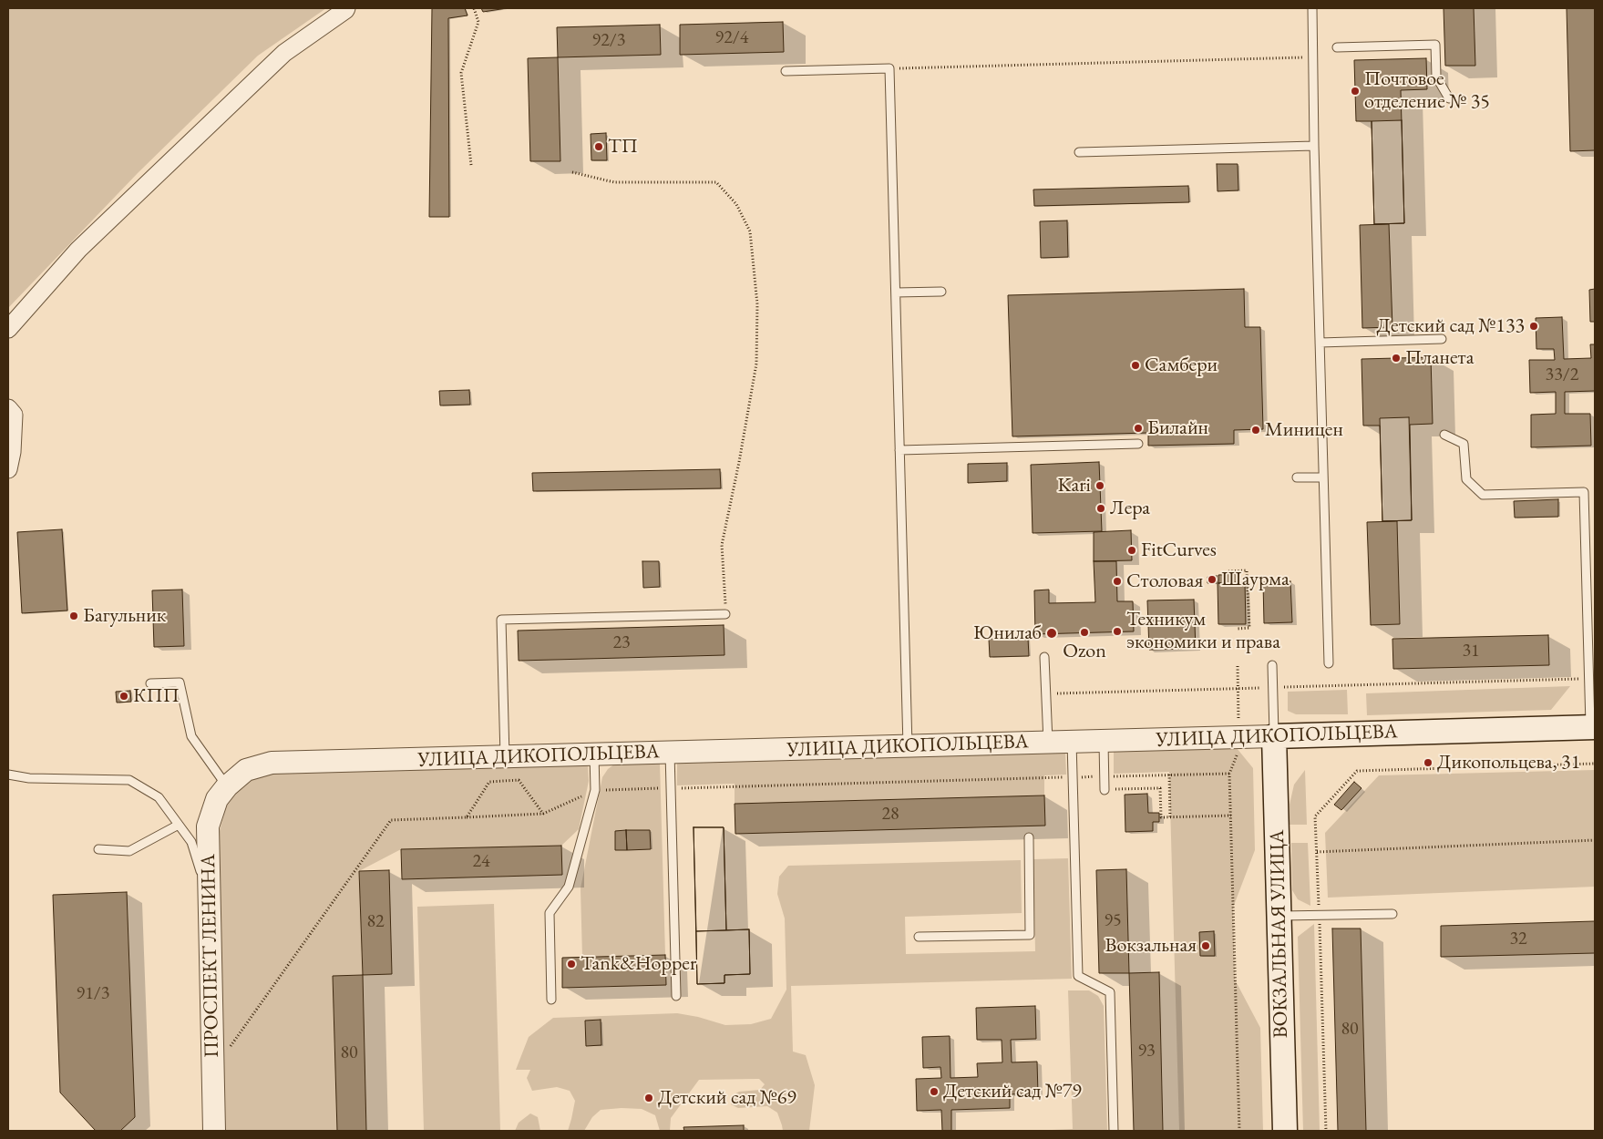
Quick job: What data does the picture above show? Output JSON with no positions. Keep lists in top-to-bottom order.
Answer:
{
  "streets": {
    "main road": ["УЛИЦА ДИКОПОЛЬЦЕВА", "ВОКЗАЛЬНАЯ УЛИЦА"],
    "street": ["ПРОСПЕКТ ЛЕНИНА"]
  },
  "crossings": [
    ["УЛИЦА ДИКОПОЛЬЦЕВА", "ВОКЗАЛЬНАЯ УЛИЦА"],
    ["УЛИЦА ДИКОПОЛЬЦЕВА", "ПРОСПЕКТ ЛЕНИНА"]
  ],
  "places": [
    "Почтовое отделение № 35",
    "ТП",
    "Детский сад №133",
    "Планета",
    "Самбери",
    "Билайн",
    "Миницен",
    "Kari",
    "Лера",
    "FitCurves",
    "Шаурма",
    "Столовая",
    "Багульник",
    "Техникум экономики и права",
    "Ozon",
    "Юнилаб",
    "КПП",
    "Дикопольцева, 31",
    "Вокзальная",
    "Tank&Hopper",
    "Детский сад №79",
    "Детский сад №69"
  ],
  "house_numbers": [
    "92/4",
    "92/3",
    "33/2",
    "23",
    "31",
    "28",
    "24",
    "95",
    "82",
    "32",
    "91/3",
    "80",
    "93",
    "80"
  ]
}
